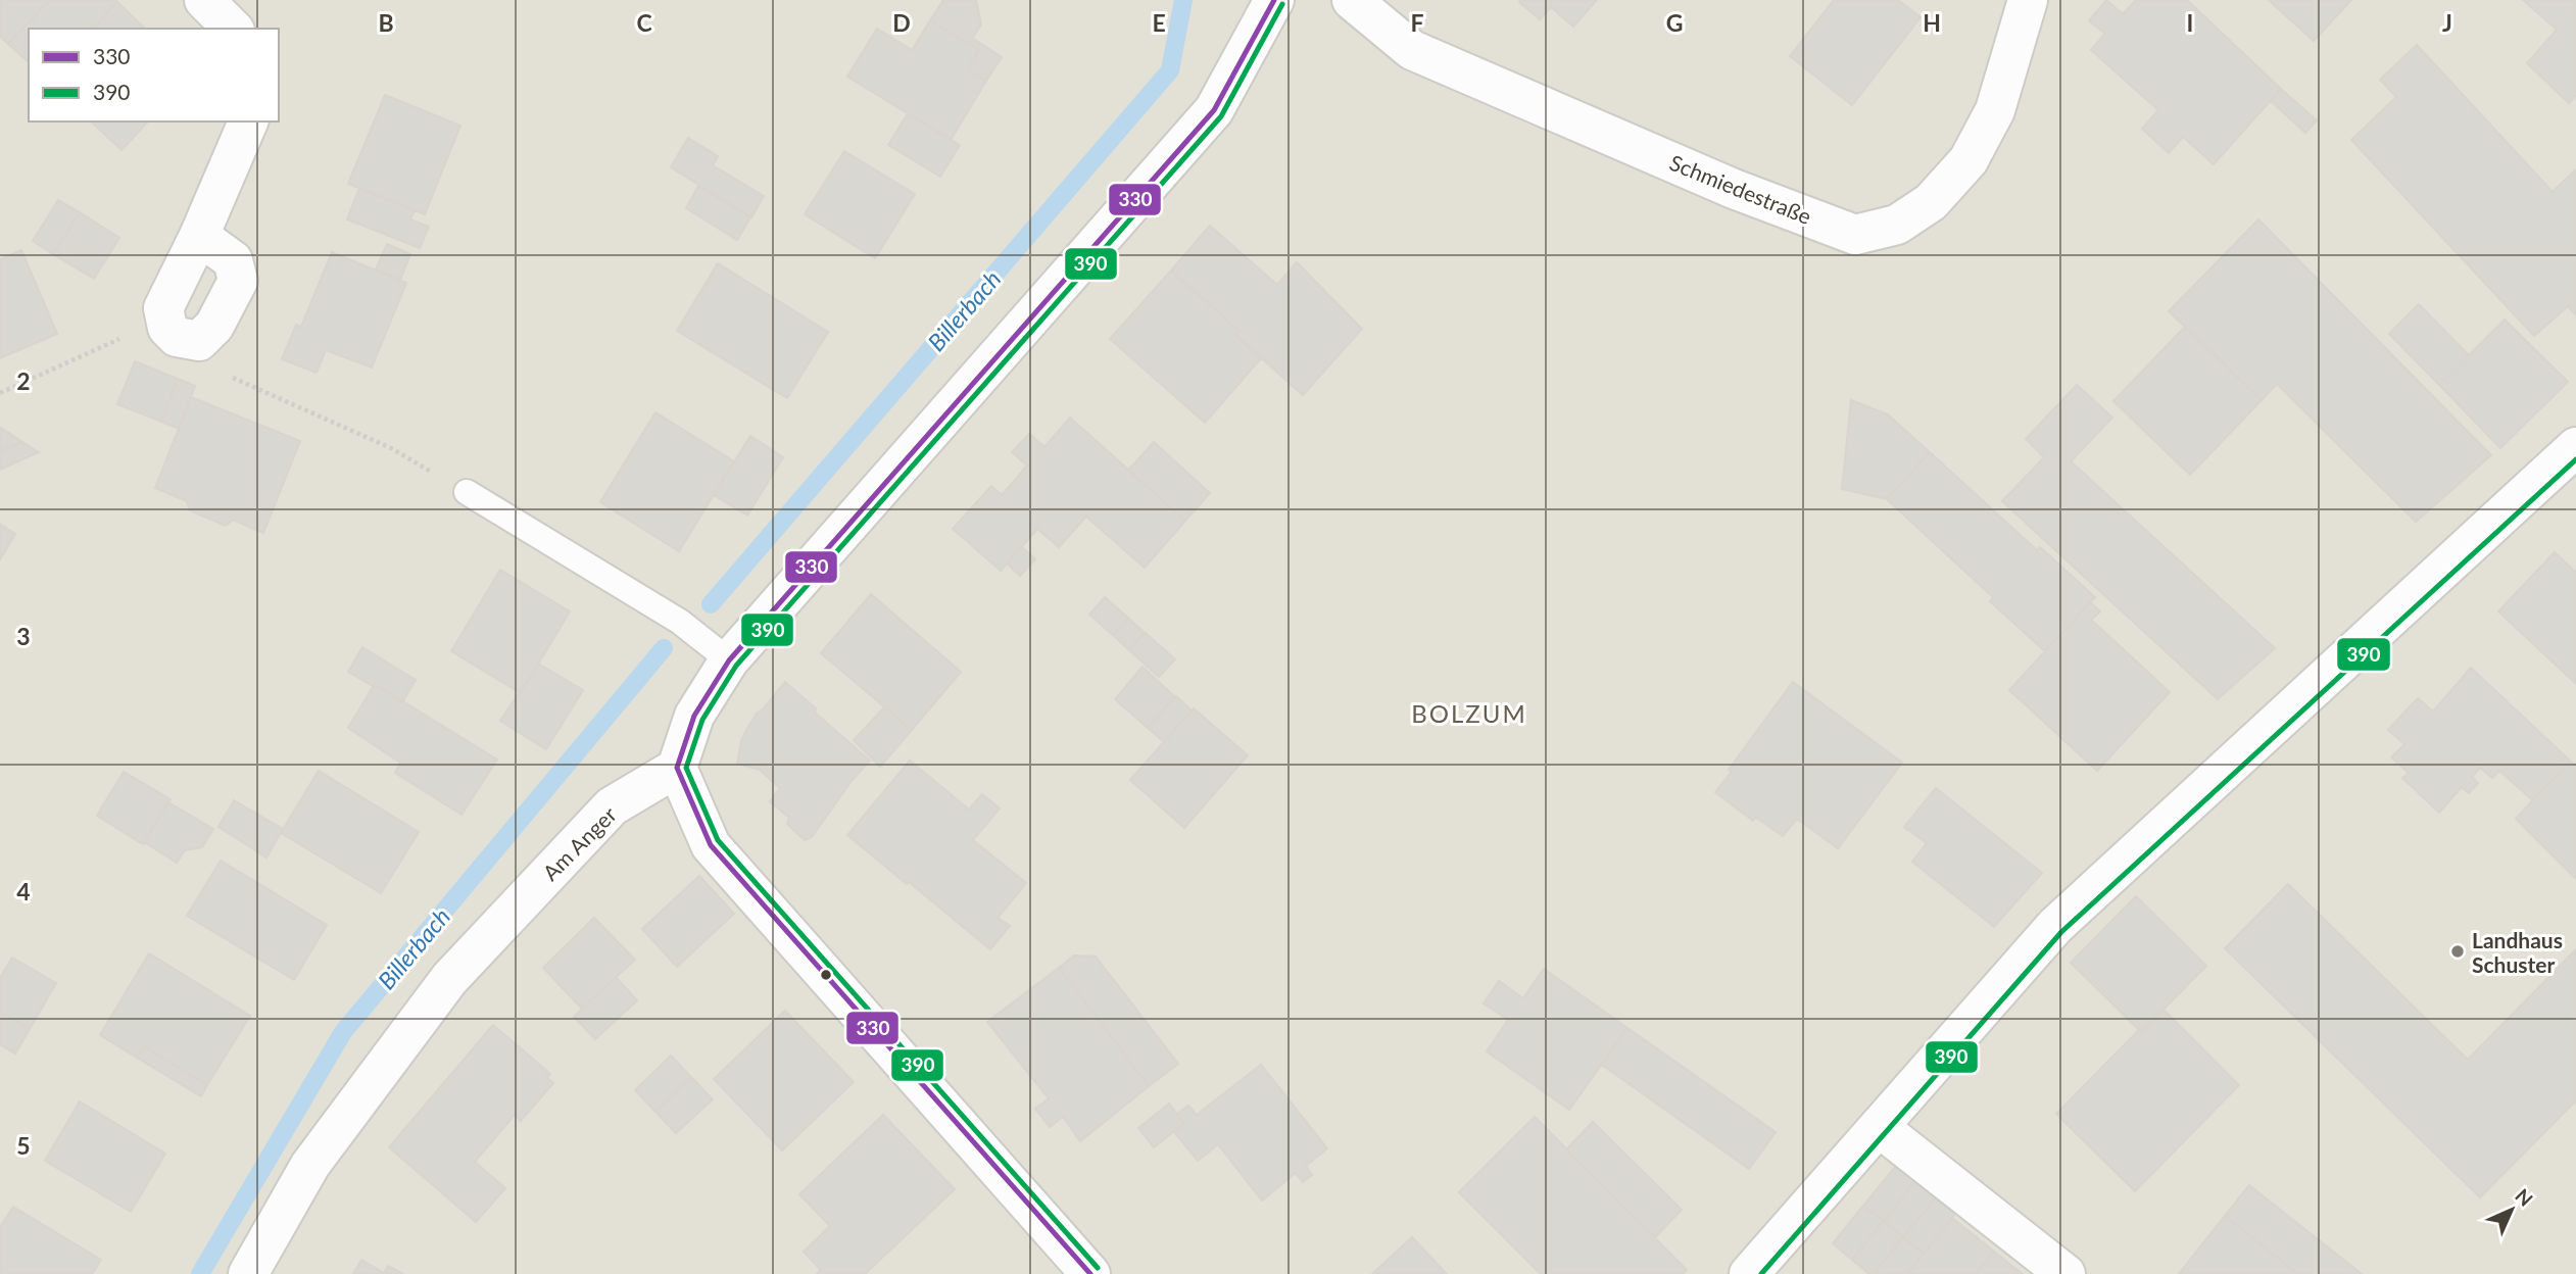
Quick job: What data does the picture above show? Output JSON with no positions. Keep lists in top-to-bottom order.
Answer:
{
  "streets": {
    "street": ["Schmiedestraße", "Am Anger"]
  },
  "districts": ["BOLZUM"],
  "water": ["Billerbach"],
  "places": ["Landhaus Schuster"],
  "lines": ["transit line 330", "transit line 390"],
  "legend": ["330", "390"],
  "north": "top right",
  "grid": {
    "columns": [
      "B",
      "C",
      "D",
      "E",
      "F",
      "G",
      "H",
      "I",
      "J"
    ],
    "rows": [
      "2",
      "3",
      "4",
      "5"
    ]
  }
}
